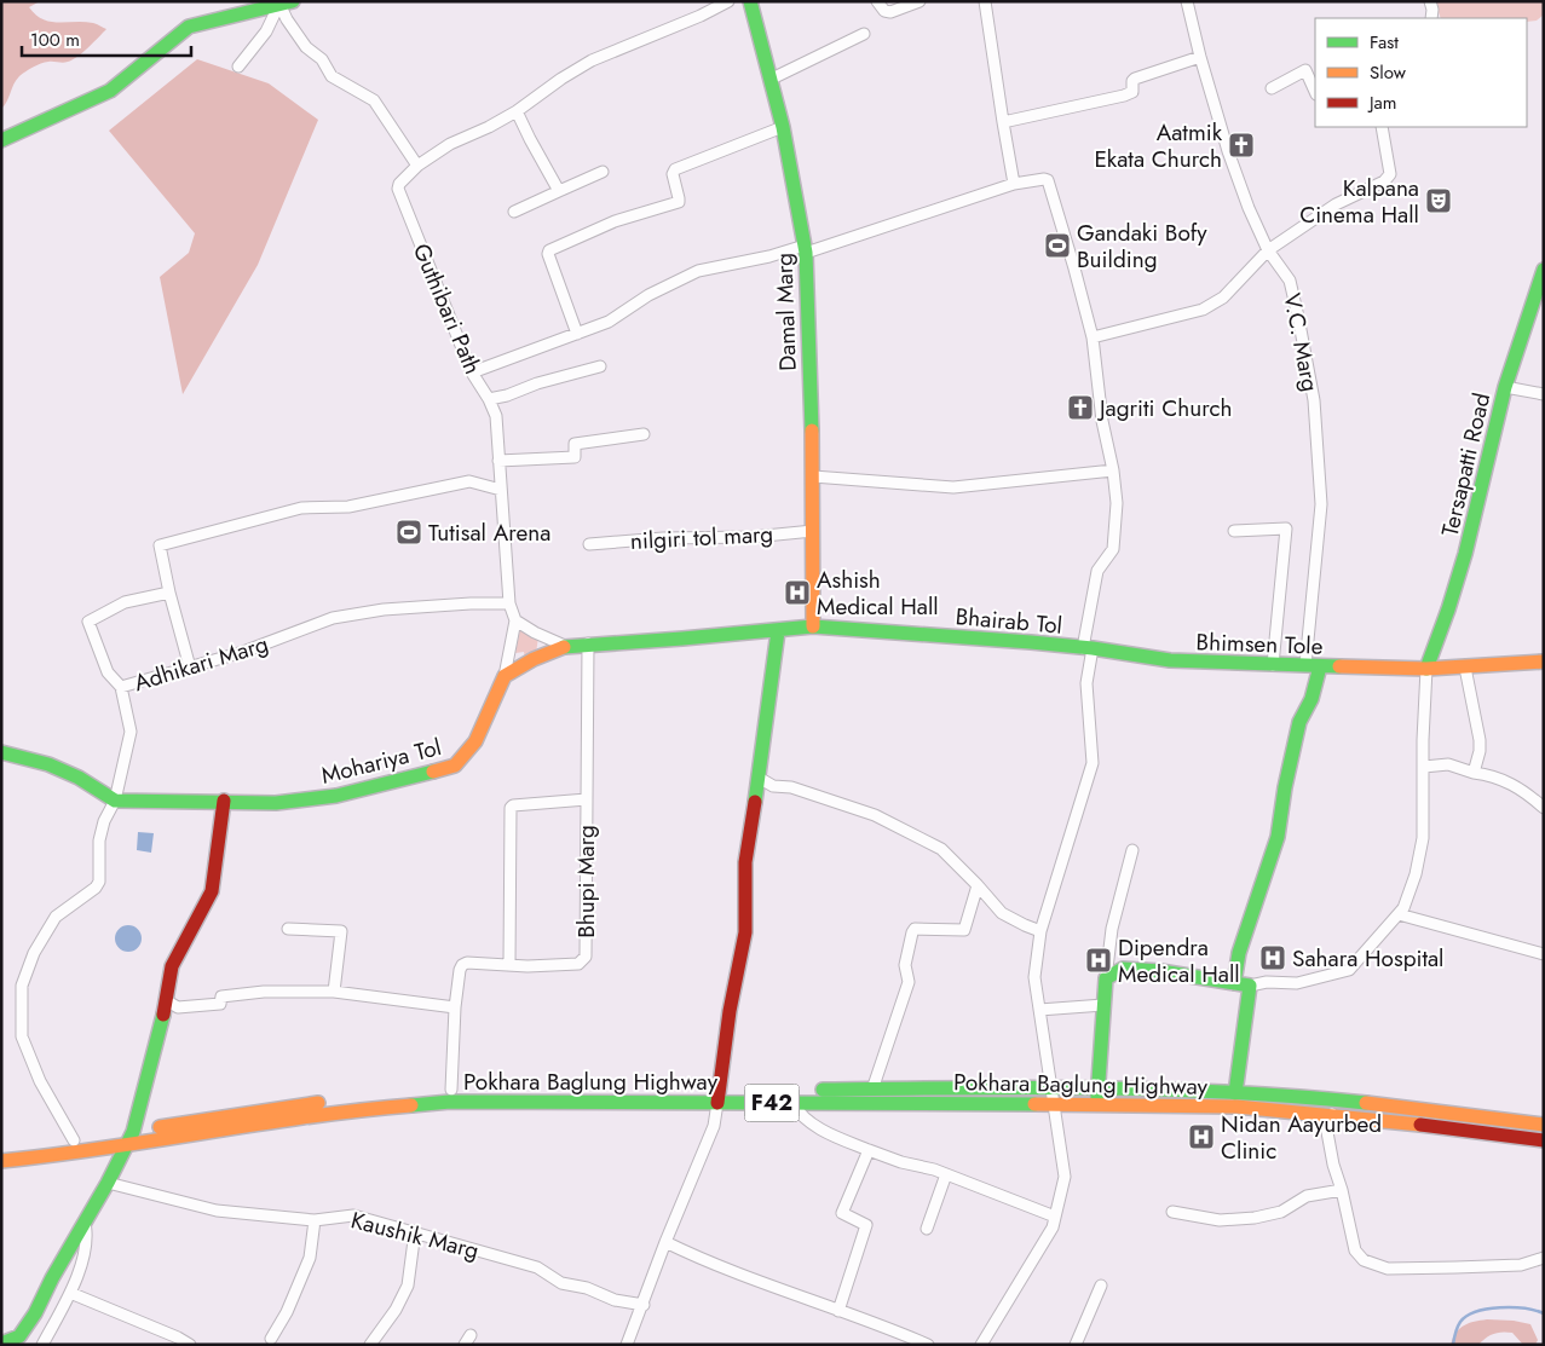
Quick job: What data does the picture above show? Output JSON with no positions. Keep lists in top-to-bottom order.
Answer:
{
  "streets": {
    "main road": [
      "Damal Marg",
      "Tersapatti Road",
      "Bhairab Tol",
      "Bhimsen Tole",
      "Mohariya Tol",
      "Pokhara Baglung Highway",
      "F42"
    ],
    "street": [
      "Guthibari Path",
      "V.C. Marg",
      "nilgiri tol marg",
      "Adhikari Marg",
      "Bhupi Marg",
      "Kaushik Marg"
    ]
  },
  "crossings": [
    ["Guthibari Path", "Adhikari Marg"],
    ["Damal Marg", "nilgiri tol marg"],
    ["Damal Marg", "Bhairab Tol"],
    ["V.C. Marg", "Bhimsen Tole"],
    ["Tersapatti Road", "Bhimsen Tole"],
    ["Bhairab Tol", "Bhimsen Tole"]
  ],
  "places": {
    "church": ["Aatmik Ekata Church", "Jagriti Church"],
    "theatre": ["Kalpana Cinema Hall"],
    "sports": ["Gandaki Bofy Building", "Tutisal Arena"],
    "hospital": [
      "Ashish Medical Hall",
      "Sahara Hospital",
      "Dipendra Medical Hall",
      "Nidan Aayurbed Clinic"
    ]
  },
  "legend": ["Fast", "Slow", "Jam"],
  "scale_bar": "100 m"
}
